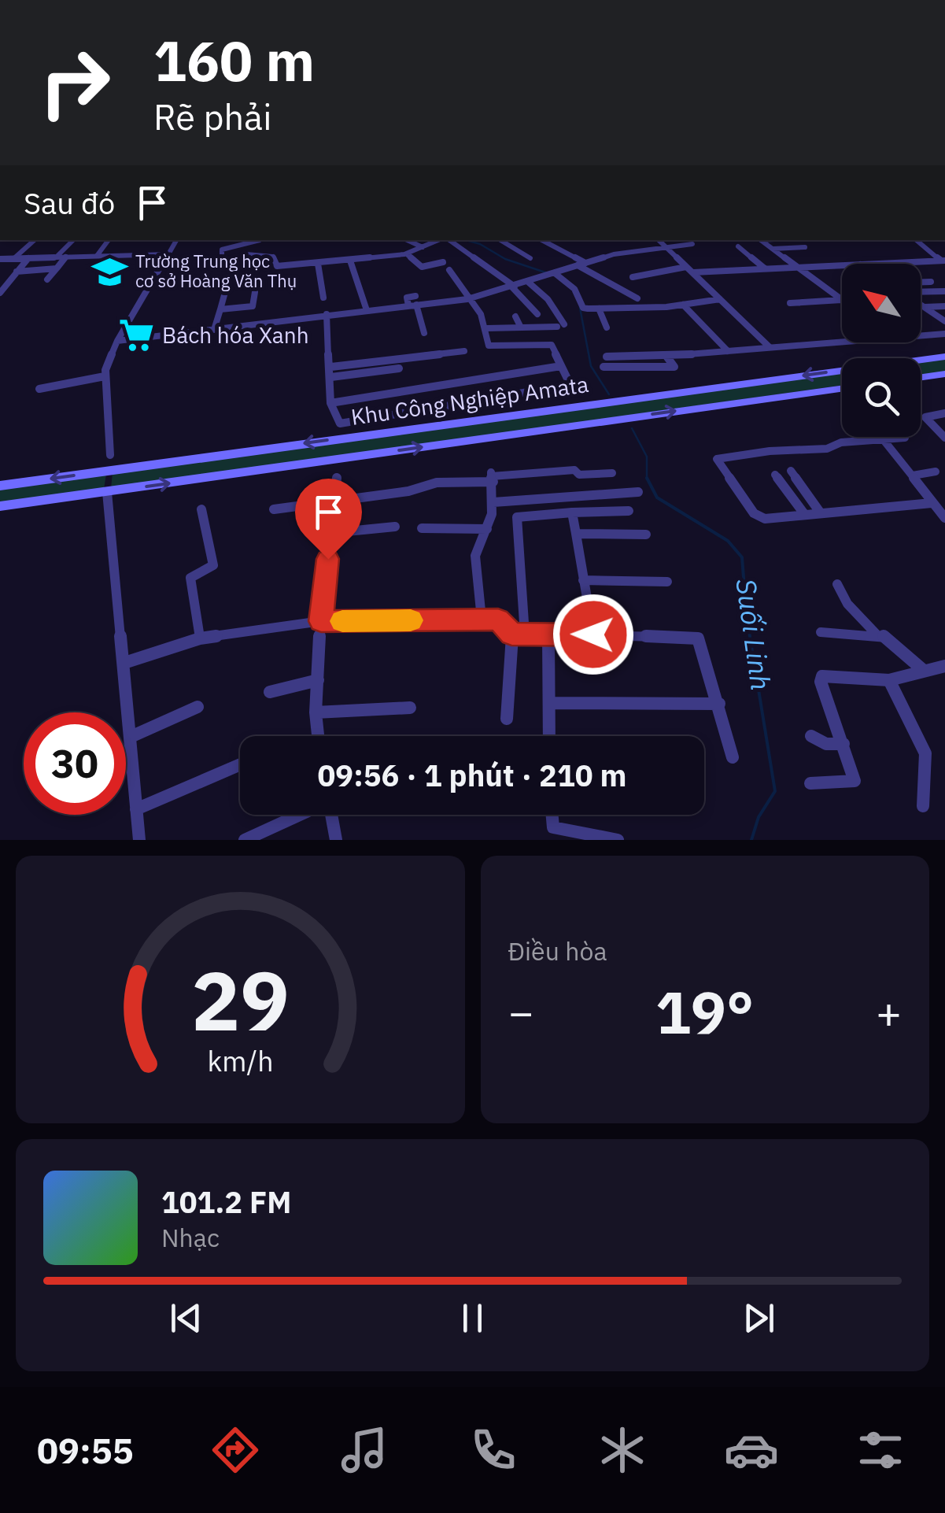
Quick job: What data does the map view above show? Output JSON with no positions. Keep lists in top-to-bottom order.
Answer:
{
  "streets": {
    "street": ["Khu Công Nghiệp Amata"]
  },
  "water": ["Suối Linh"],
  "places": {
    "school or university": ["Trường Trung học cơ sở Hoàng Văn Thụ"],
    "supermarket": ["Bách hóa Xanh"]
  },
  "north": "top left",
  "page": {
    "turn": ["160 m", "Rẽ phải"],
    "then": "Sau đó",
    "limit": "30",
    "trip": "09:56 · 1 phút · 210 m",
    "tile": "Điều hòa",
    "heat": ["−", "19°", "+"],
    "song": ["101.2 FM", "Nhạc"],
    "tabs": "09:55",
    "gauge": ["29", "km/h"]
  }
}
